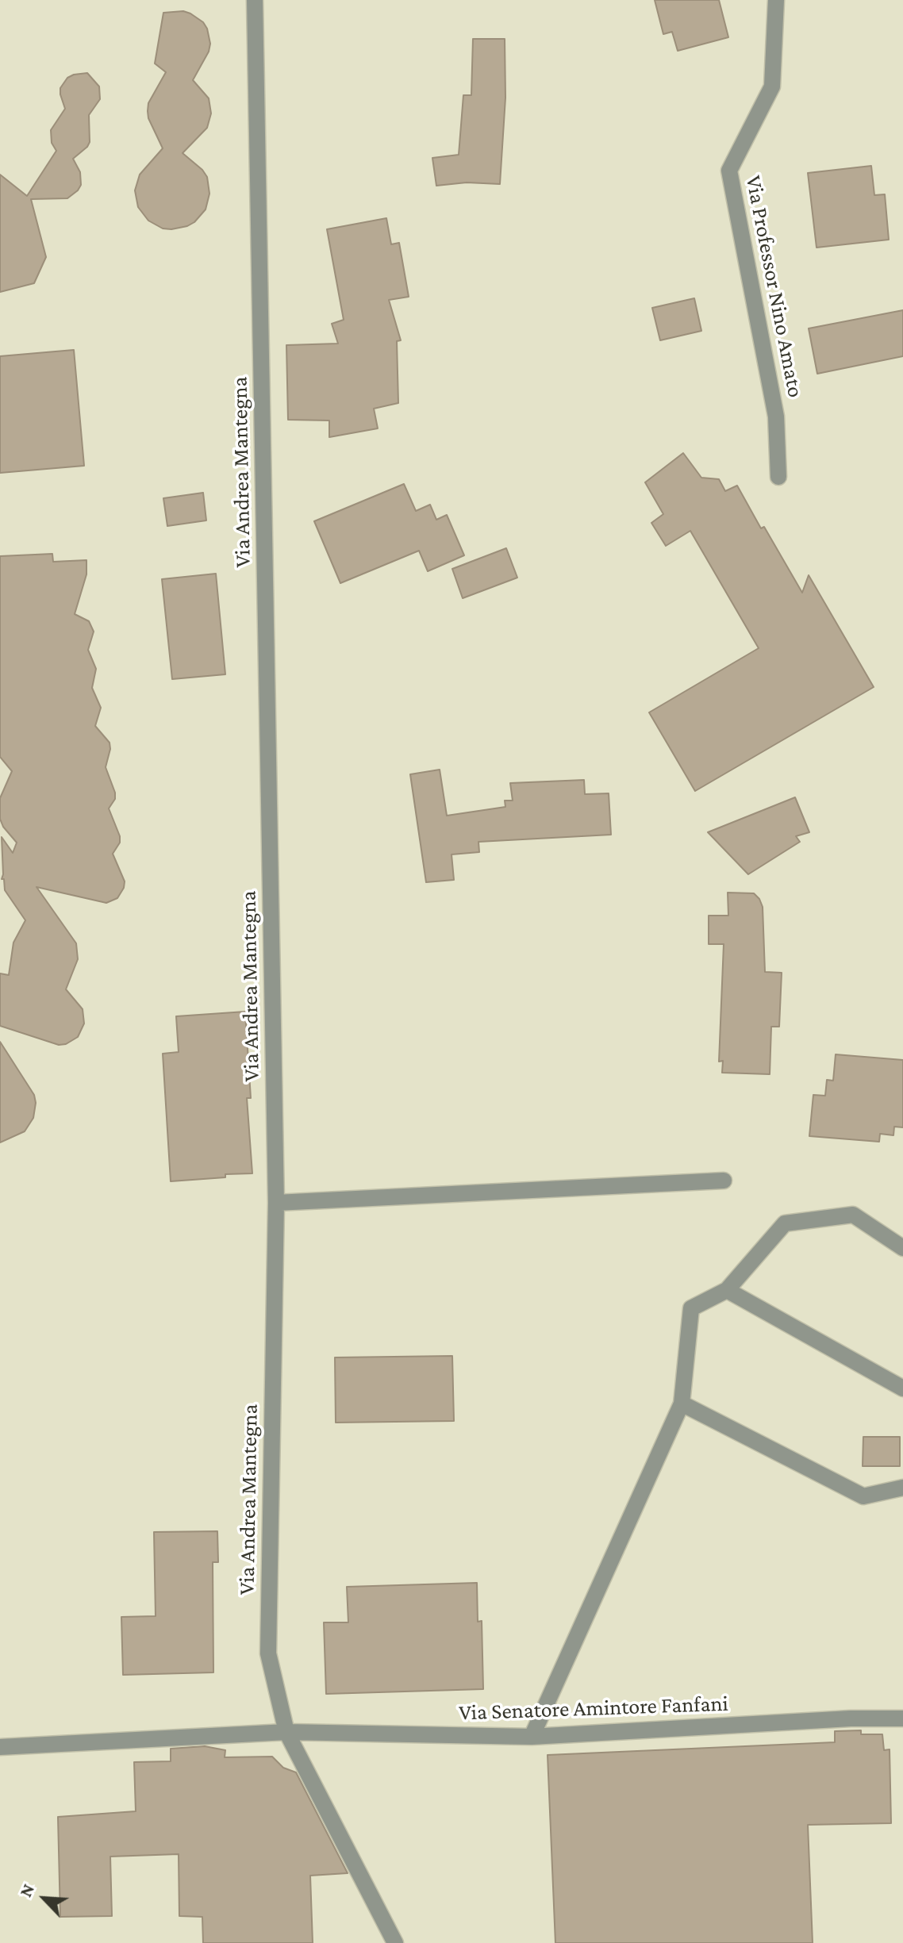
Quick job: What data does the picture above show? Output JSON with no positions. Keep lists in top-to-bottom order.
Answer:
{
  "streets": {
    "street": ["Via Professor Nino Amato", "Via Andrea Mantegna", "Via Senatore Amintore Fanfani"]
  },
  "crossings": [
    ["Via Andrea Mantegna", "Via Senatore Amintore Fanfani"]
  ],
  "north": "top left"
}
